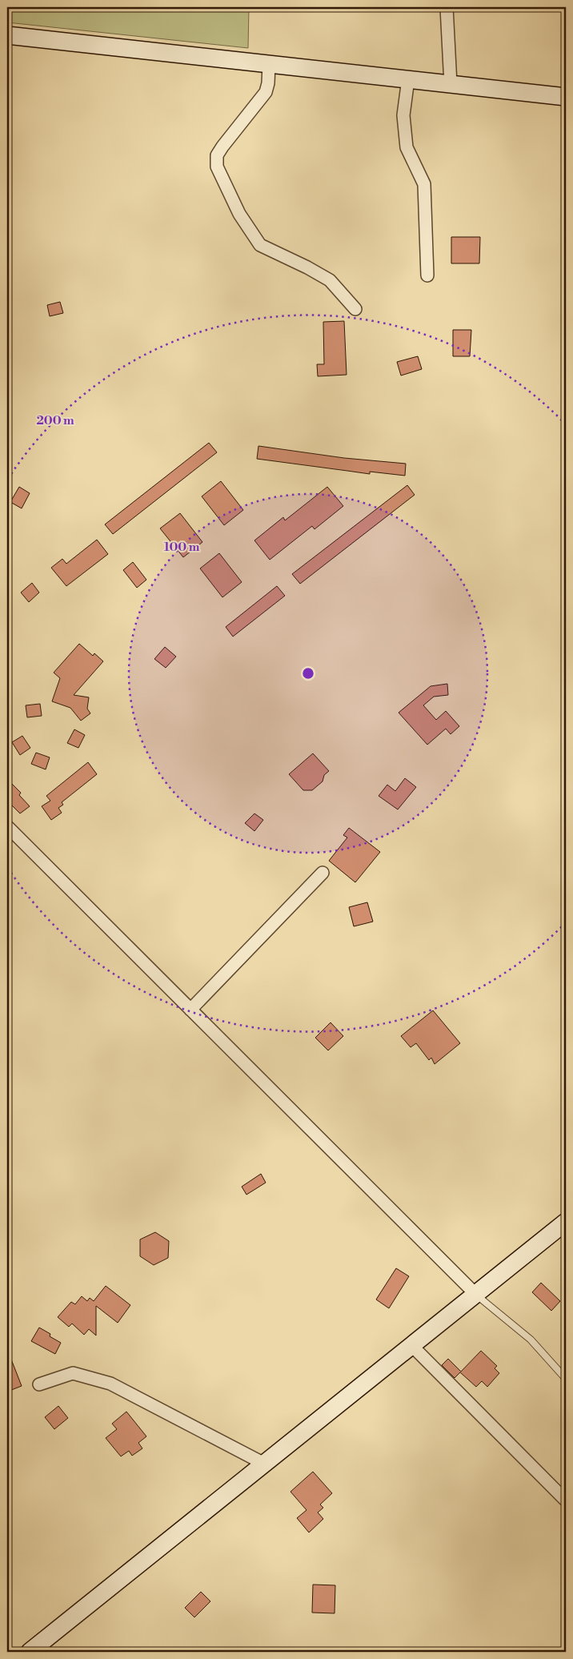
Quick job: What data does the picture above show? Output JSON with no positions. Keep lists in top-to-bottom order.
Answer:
{
  "rings": ["200 m", "100 m"]
}
